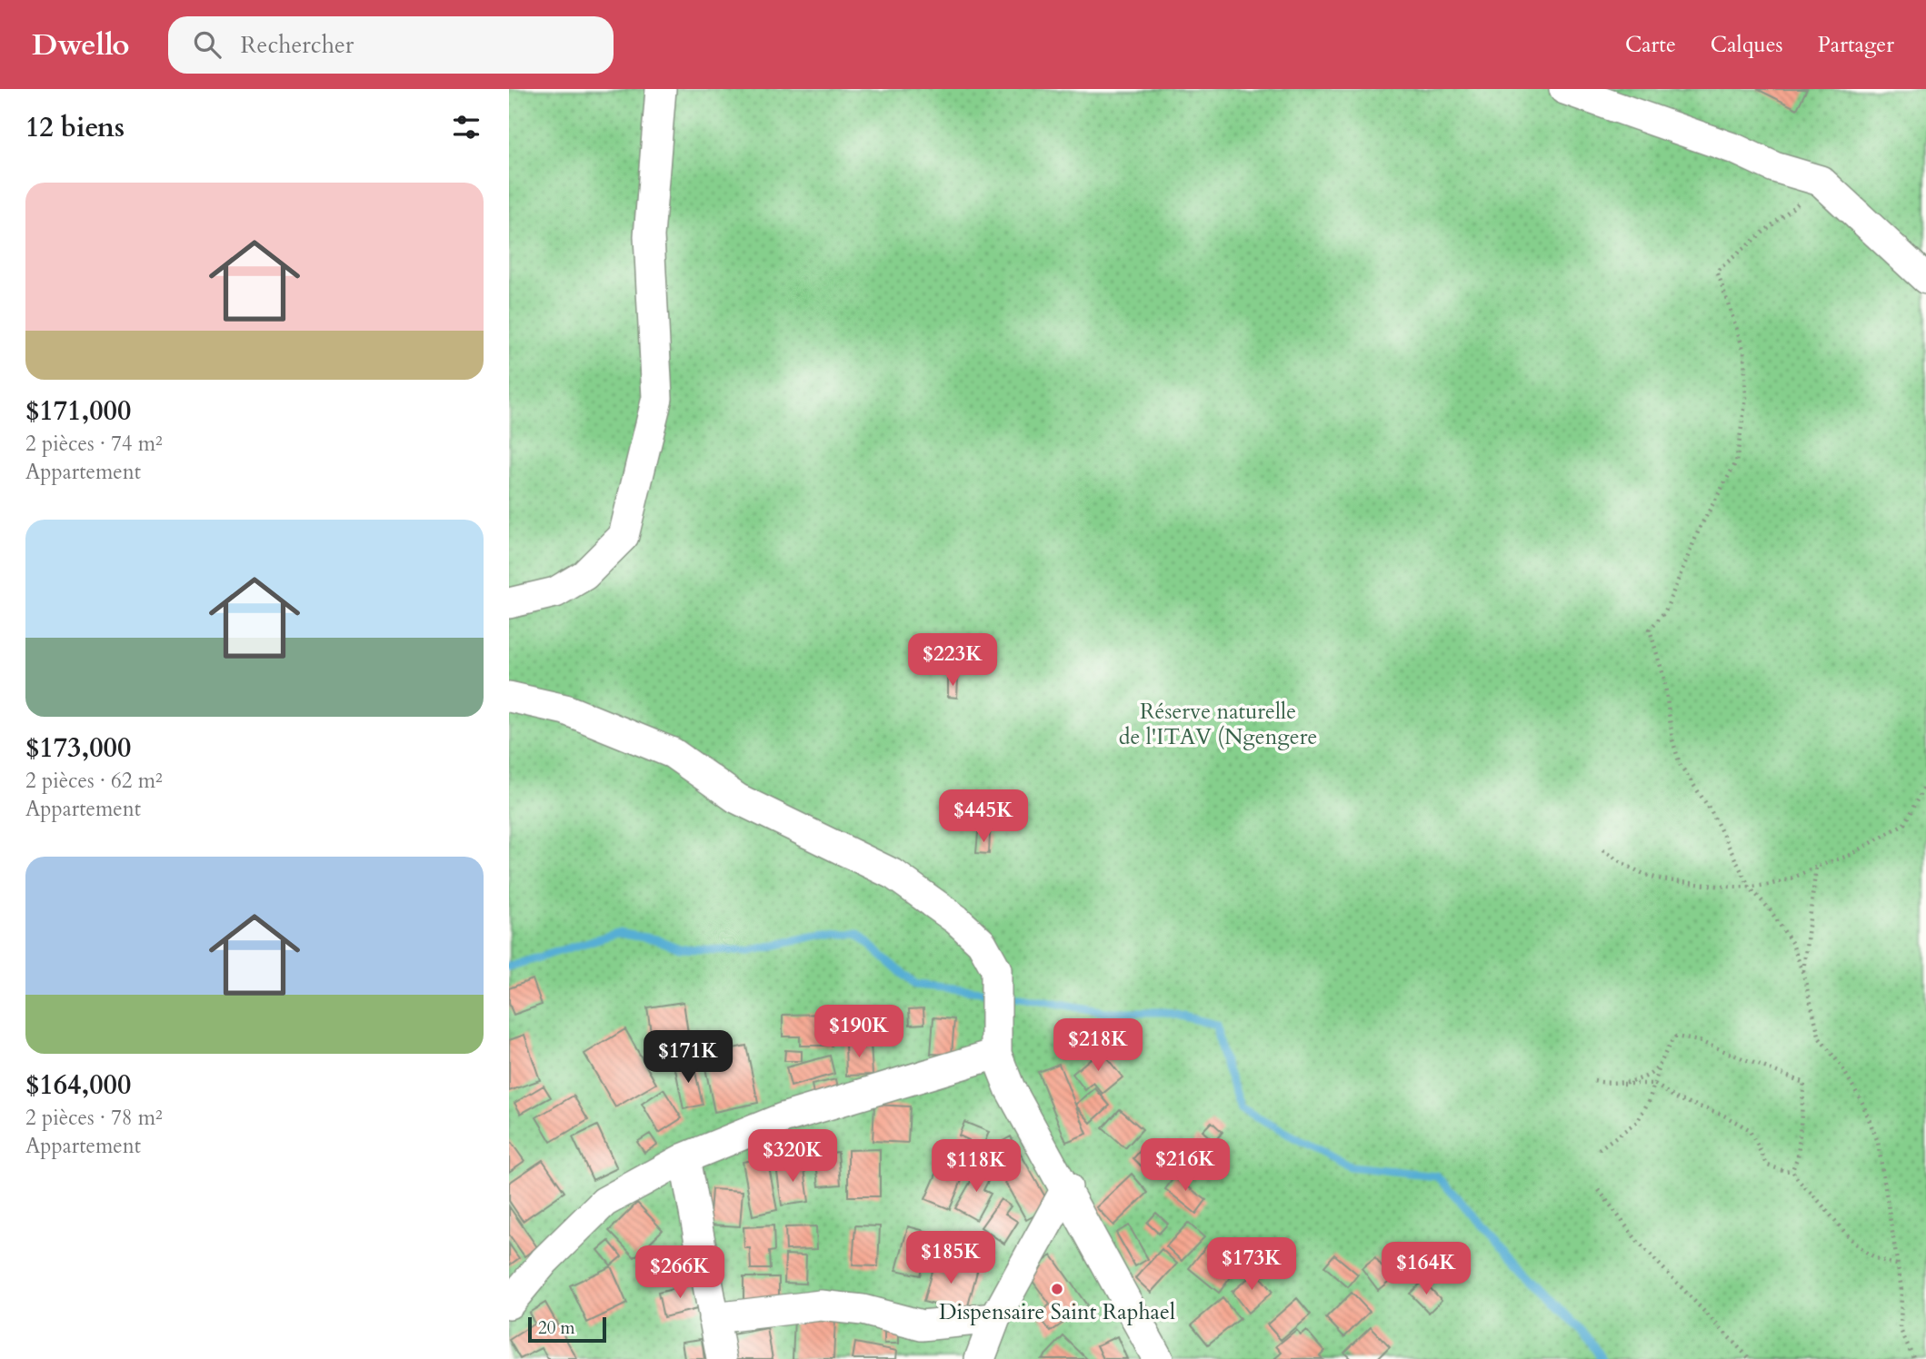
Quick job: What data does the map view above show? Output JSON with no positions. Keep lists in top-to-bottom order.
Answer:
{
  "parks": ["Réserve naturelle de l'ITAV (Ngengere"],
  "places": ["Dispensaire Saint Raphael"],
  "scale_bar": "20 m",
  "page": {
    "header": "Dwello",
    "search": "Rechercher",
    "nav": ["Carte", "Calques", "Partager"],
    "heading": "12 biens",
    "list": [
      {
        "name": "$171,000",
        "note": "2 pièces · 74 m² · Appartement"
      },
      {
        "name": "$173,000",
        "note": "2 pièces · 62 m² · Appartement"
      },
      {
        "name": "$164,000",
        "note": "2 pièces · 78 m² · Appartement"
      }
    ],
    "price": [
      "$223K",
      "$445K",
      "$190K",
      "$218K",
      "$171K",
      "$320K",
      "$216K",
      "$118K",
      "$185K",
      "$173K",
      "$164K",
      "$266K"
    ],
    "scale": "20 m"
  }
}
